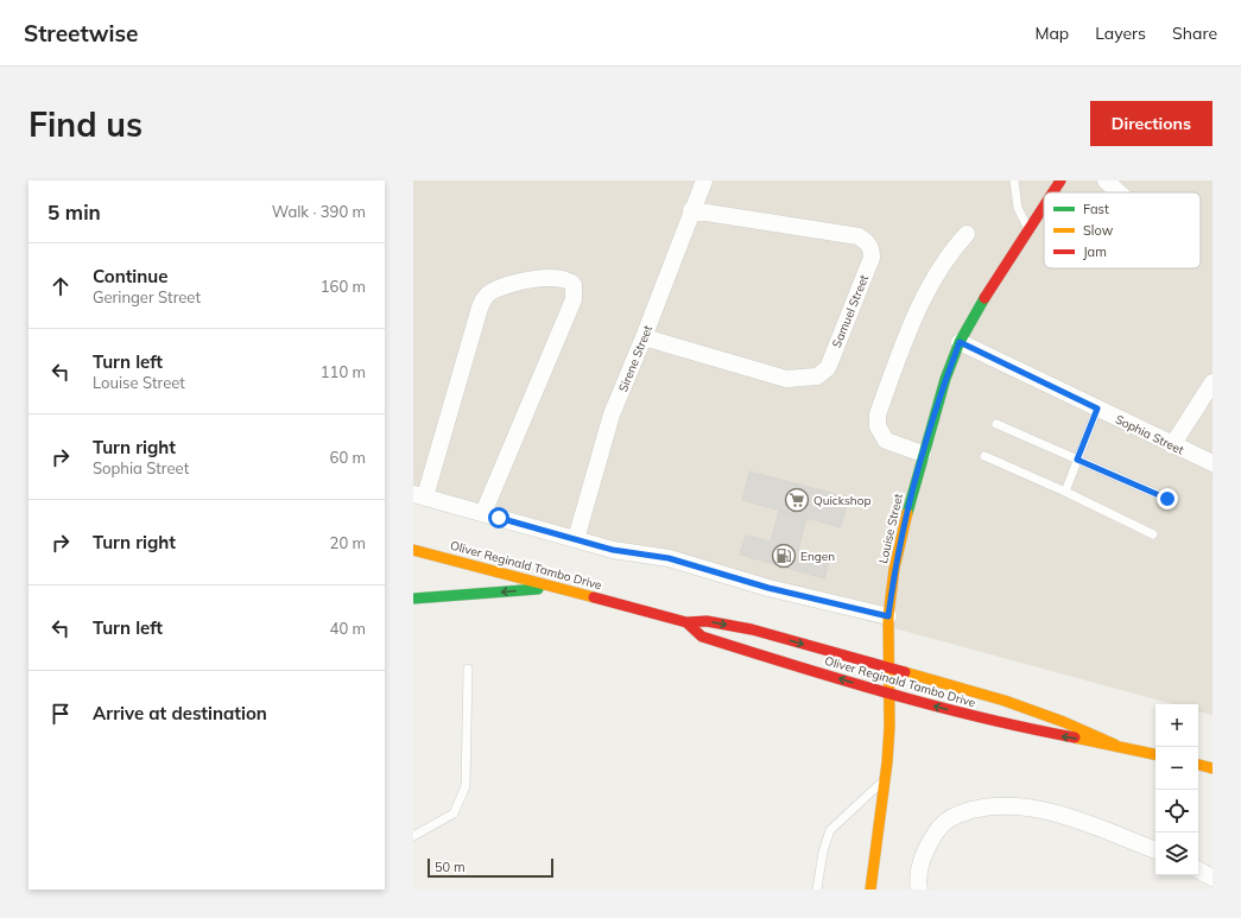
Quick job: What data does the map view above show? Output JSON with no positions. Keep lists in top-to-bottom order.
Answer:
{
  "streets": {
    "main road": ["Louise Street", "Oliver Reginald Tambo Drive"],
    "street": ["Samuel Street", "Sirene Street", "Sophia Street"]
  },
  "crossings": [
    ["Samuel Street", "Sirene Street"],
    ["Sophia Street", "Louise Street"],
    ["Louise Street", "Oliver Reginald Tambo Drive"]
  ],
  "places": {
    "supermarket": ["Quickshop"],
    "fuel station": ["Engen"]
  },
  "legend": ["Fast", "Slow", "Jam"],
  "scale_bar": "50 m",
  "page": {
    "header": "Streetwise",
    "nav": ["Map", "Layers", "Share"],
    "buttons": "Directions",
    "title": "Find us",
    "heading": ["5 min", "Walk · 390 m"],
    "list": [
      ["Continue", "Geringer Street", "160 m"],
      ["Turn left", "Louise Street", "110 m"],
      ["Turn right", "Sophia Street", "60 m"],
      ["Turn right", "20 m"],
      ["Turn left", "40 m"],
      "Arrive at destination"
    ],
    "map_buttons": ["+", "−"],
    "scale": "50 m"
  }
}
